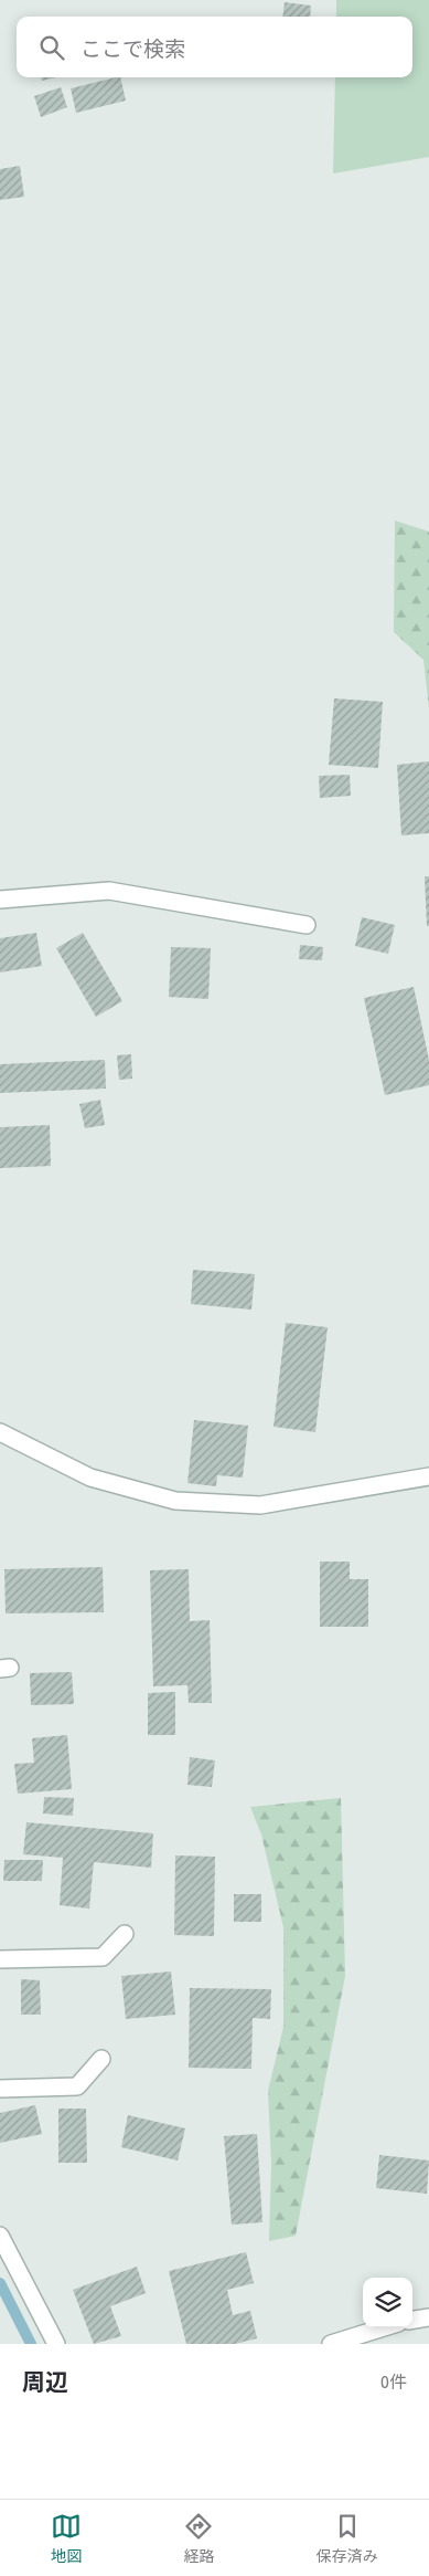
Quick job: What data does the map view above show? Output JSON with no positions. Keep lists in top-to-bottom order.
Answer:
{
  "page": {
    "search": "ここで検索",
    "heading": ["周辺", "0件"],
    "nav": ["地図", "経路", "保存済み"]
  }
}
